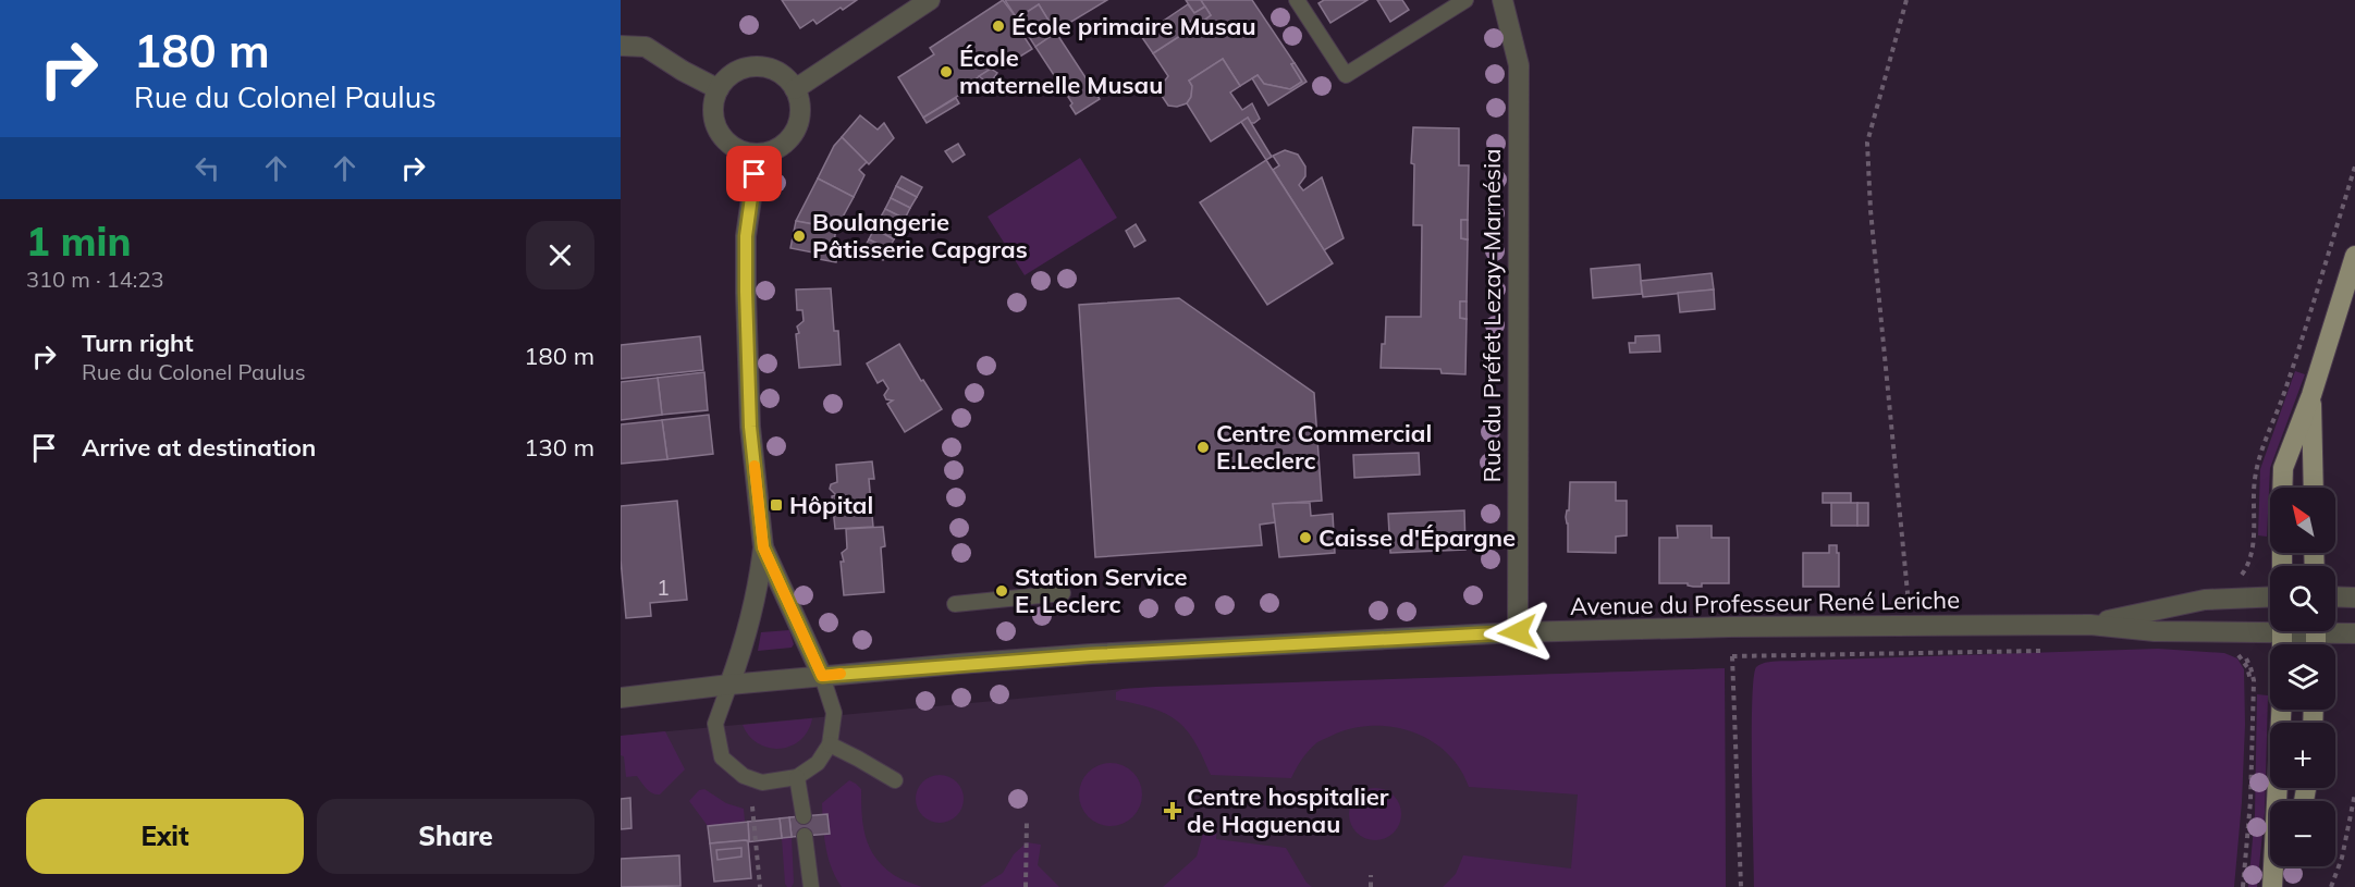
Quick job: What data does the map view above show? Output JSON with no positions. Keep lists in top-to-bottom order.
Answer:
{
  "streets": {
    "street": ["Rue du Préfet Lezay-Marnésia", "Avenue du Professeur René Leriche"]
  },
  "crossings": [
    ["Rue du Préfet Lezay-Marnésia", "Avenue du Professeur René Leriche"]
  ],
  "places": {
    "other": [
      "École primaire Musau",
      "École maternelle Musau",
      "Boulangerie Pâtisserie Capgras",
      "Centre Commercial E.Leclerc",
      "Caisse d'Épargne",
      "Station Service E. Leclerc"
    ],
    "transit": ["Hôpital"],
    "health": ["Centre hospitalier de Haguenau"]
  },
  "house_numbers": ["1"],
  "north": "top left",
  "page": {
    "turn": ["180 m", "Rue du Colonel Paulus"],
    "heading": ["1 min", "310 m · 14:23"],
    "list": [
      {
        "name": "Turn right",
        "note": "Rue du Colonel Paulus",
        "value": "180 m"
      },
      {
        "name": "Arrive at destination",
        "value": "130 m"
      }
    ],
    "map_buttons": ["+", "−"],
    "buttons": ["Exit", "Share"]
  }
}
